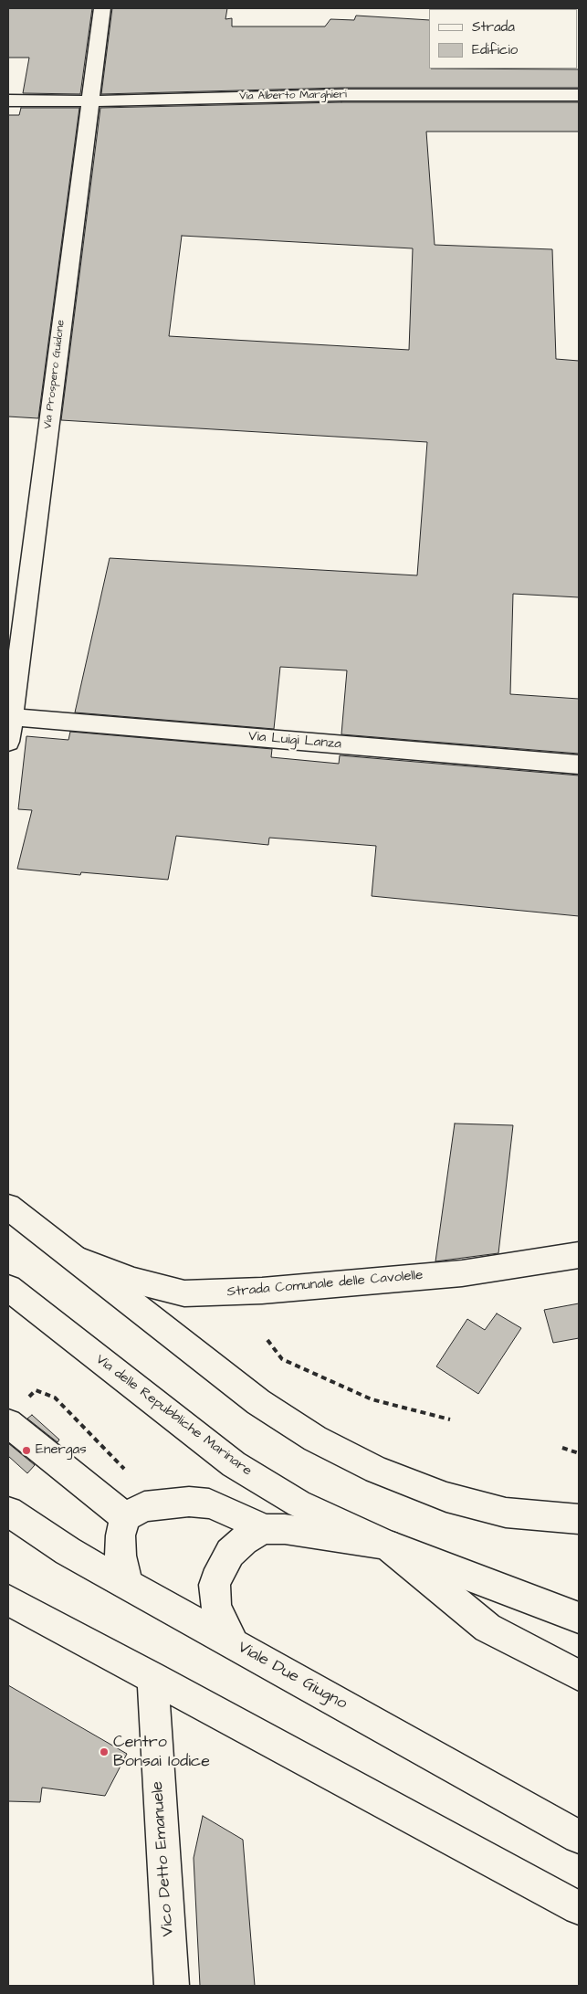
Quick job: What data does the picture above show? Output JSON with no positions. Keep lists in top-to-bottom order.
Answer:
{
  "streets": {
    "street": [
      "Via Alberto Marghieri",
      "Via Prospero Guidone",
      "Via Luigi Lanza",
      "Strada Comunale delle Cavolelle",
      "Via delle Repubbliche Marinare",
      "Viale Due Giugno",
      "Vico Detto Emanuele"
    ]
  },
  "crossings": [
    ["Via Alberto Marghieri", "Via Prospero Guidone"],
    ["Via Prospero Guidone", "Via Luigi Lanza"]
  ],
  "places": ["Energas", "Centro Bonsai Iodice"],
  "legend": ["Strada", "Edificio"]
}
